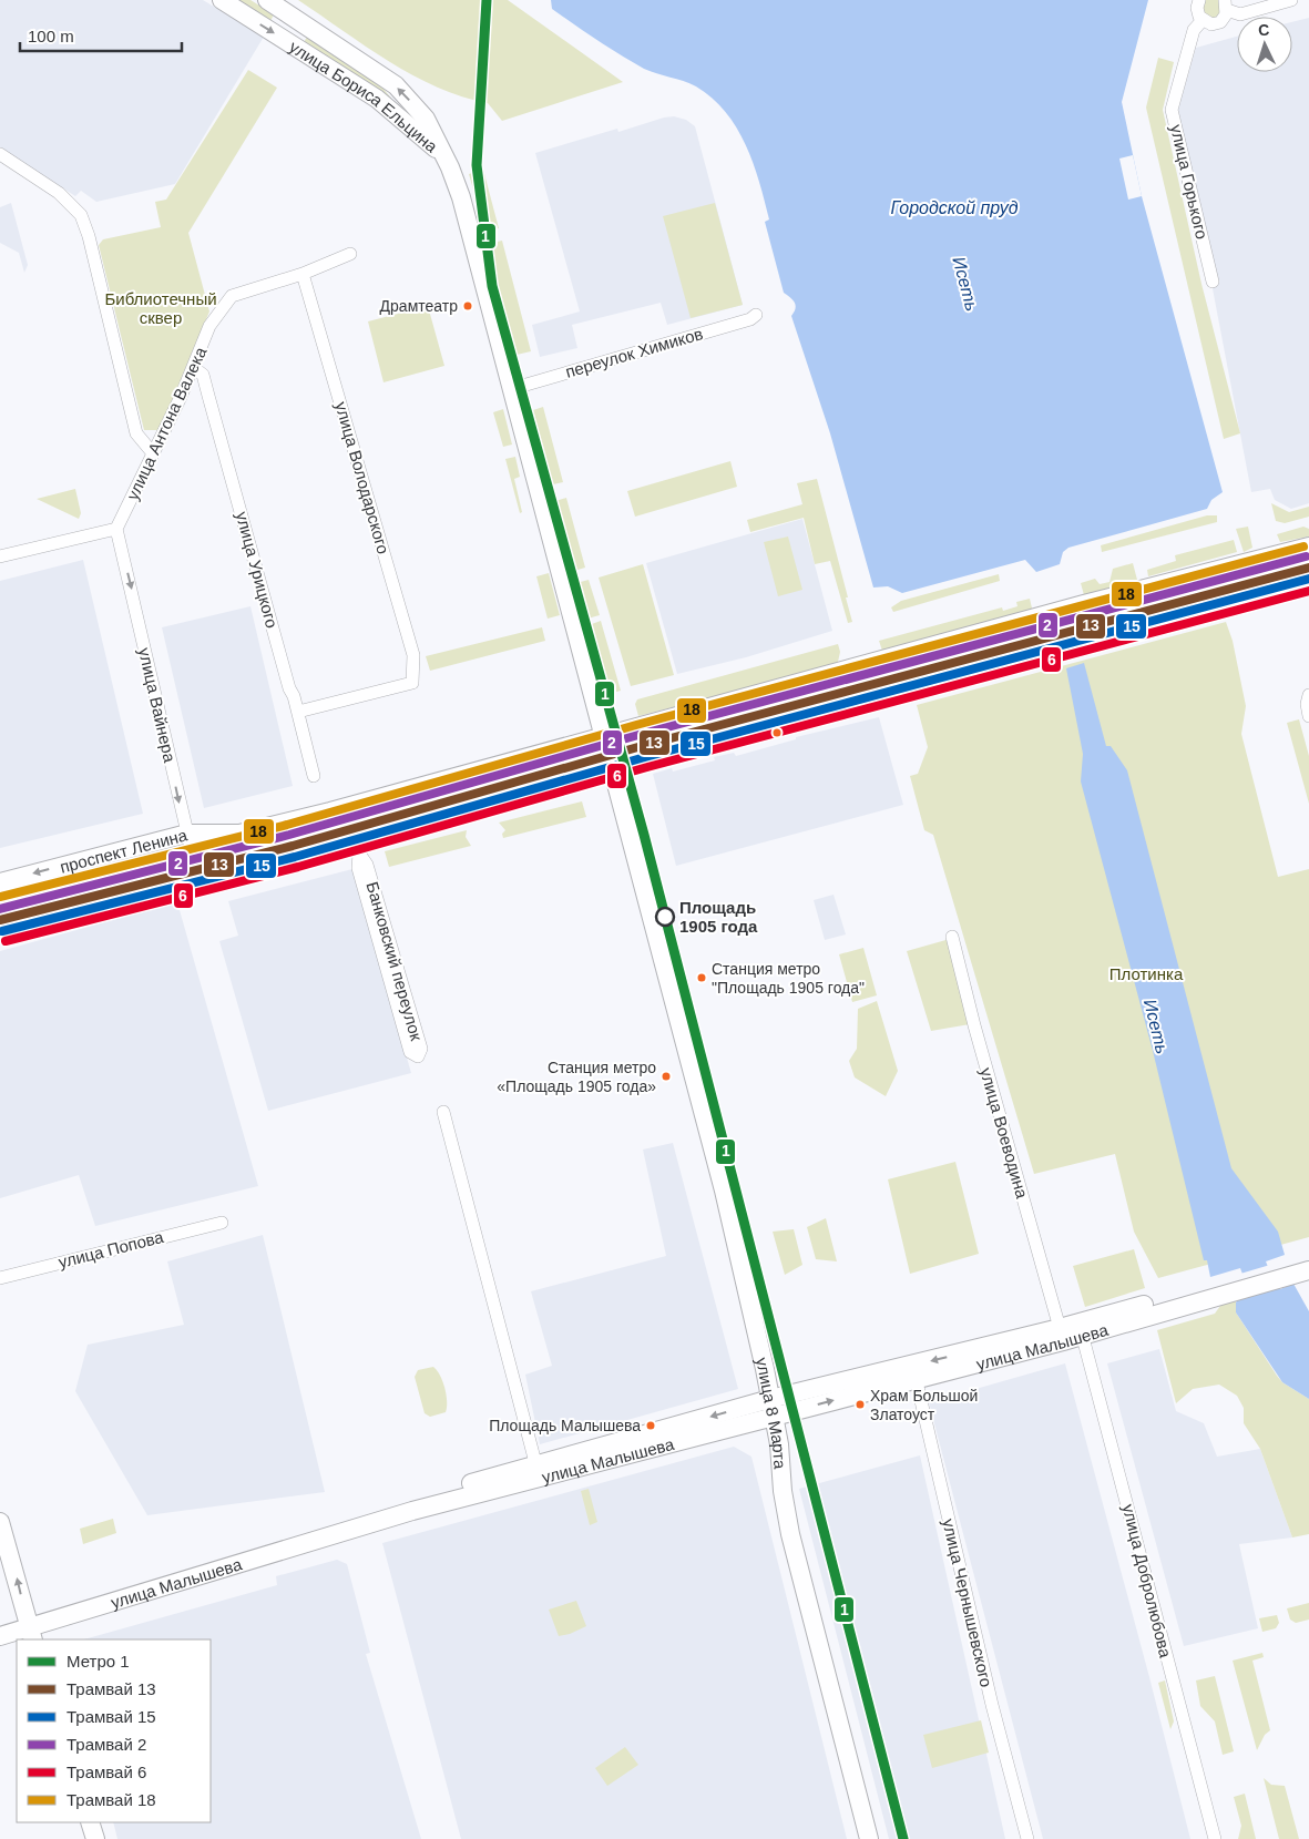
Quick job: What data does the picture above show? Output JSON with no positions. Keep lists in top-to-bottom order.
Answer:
{
  "streets": {
    "main road": [
      "улица Бориса Ельцина",
      "проспект Ленина",
      "улица Малышева",
      "улица 8 Марта"
    ],
    "street": [
      "улица Горького",
      "переулок Химиков",
      "улица Антона Валека",
      "улица Володарского",
      "улица Урицкого",
      "улица Вайнера",
      "Банковский переулок",
      "улица Воеводина",
      "улица Попова",
      "улица Добролюбова",
      "улица Чернышевского"
    ]
  },
  "crossings": [
    ["улица Бориса Ельцина", "улица 8 Марта"],
    ["переулок Химиков", "улица 8 Марта"],
    ["улица Антона Валека", "улица Володарского"],
    ["улица Антона Валека", "улица Урицкого"],
    ["улица Антона Валека", "улица Вайнера"],
    ["улица Володарского", "улица Урицкого"],
    ["улица Вайнера", "проспект Ленина"],
    ["проспект Ленина", "Банковский переулок"],
    ["проспект Ленина", "улица 8 Марта"],
    ["улица Воеводина", "улица Малышева"],
    ["улица Малышева", "улица 8 Марта"],
    ["улица Малышева", "улица Добролюбова"],
    ["улица Малышева", "улица Чернышевского"]
  ],
  "one_way": ["улица Вайнера"],
  "water": ["Городской пруд", "Исеть"],
  "parks": ["Библиотечный сквер", "Плотинка"],
  "places": [
    "Драмтеатр",
    "Площадь 1905 года",
    "Станция метро \"Площадь 1905 года\"",
    "Станция метро «Площадь 1905 года»",
    "Храм Большой Златоуст",
    "Площадь Малышева"
  ],
  "lines": [
    "metro line 1",
    "tram line 18",
    "tram line 2",
    "tram line 13",
    "tram line 15",
    "tram line 6"
  ],
  "legend": [
    "Метро 1",
    "Трамвай 13",
    "Трамвай 15",
    "Трамвай 2",
    "Трамвай 6",
    "Трамвай 18"
  ],
  "scale_bar": "100 m",
  "north": "top"
}
